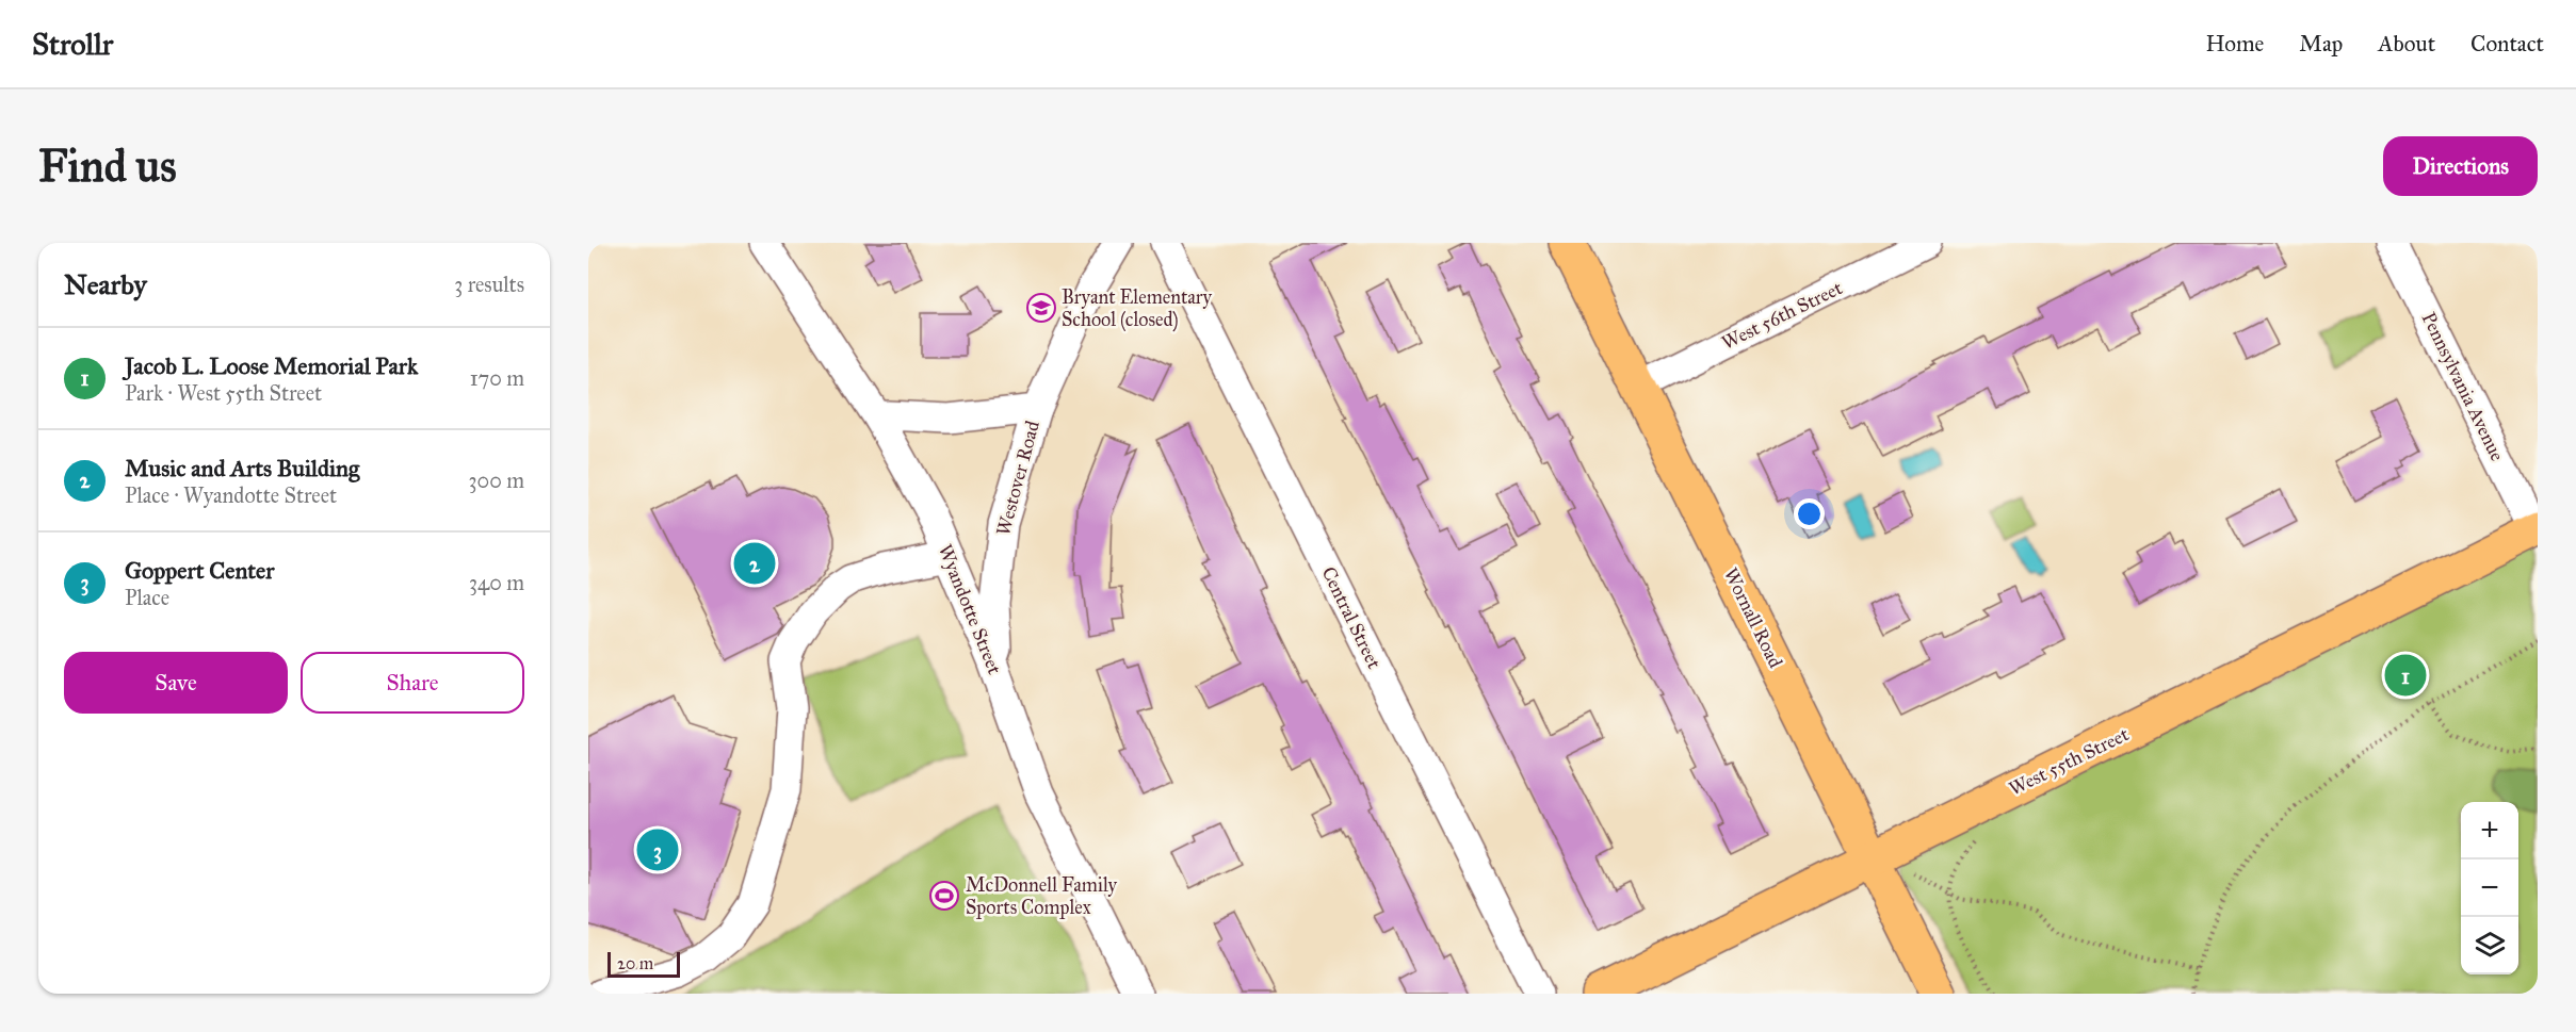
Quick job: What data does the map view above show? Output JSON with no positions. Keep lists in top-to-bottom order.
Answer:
{
  "streets": {
    "main road": ["Wornall Road", "West 55th Street"],
    "street": [
      "West 56th Street",
      "Pennsylvania Avenue",
      "Westover Road",
      "Wyandotte Street",
      "Central Street"
    ]
  },
  "crossings": [
    ["West 56th Street", "Wornall Road"],
    ["Pennsylvania Avenue", "West 55th Street"],
    ["Westover Road", "Wyandotte Street"],
    ["Wornall Road", "West 55th Street"]
  ],
  "places": {
    "school or university": ["Bryant Elementary School (closed)"],
    "sports": ["McDonnell Family Sports Complex"]
  },
  "scale_bar": "20 m",
  "page": {
    "header": "Strollr",
    "nav": [
      "Home",
      "Map",
      "About",
      "Contact"
    ],
    "buttons": [
      "Directions",
      ["Save", "Share"]
    ],
    "title": "Find us",
    "heading": ["Nearby", "3 results"],
    "list": [
      {
        "mark": "1",
        "name": "Jacob L. Loose Memorial Park",
        "note": "Park · West 55th Street",
        "value": "170 m"
      },
      {
        "mark": "2",
        "name": "Music and Arts Building",
        "note": "Place · Wyandotte Street",
        "value": "300 m"
      },
      {
        "mark": "3",
        "name": "Goppert Center",
        "note": "Place",
        "value": "340 m"
      }
    ],
    "pins": ["2", "1", "3"],
    "map_buttons": ["+", "−"],
    "scale": "20 m"
  }
}
